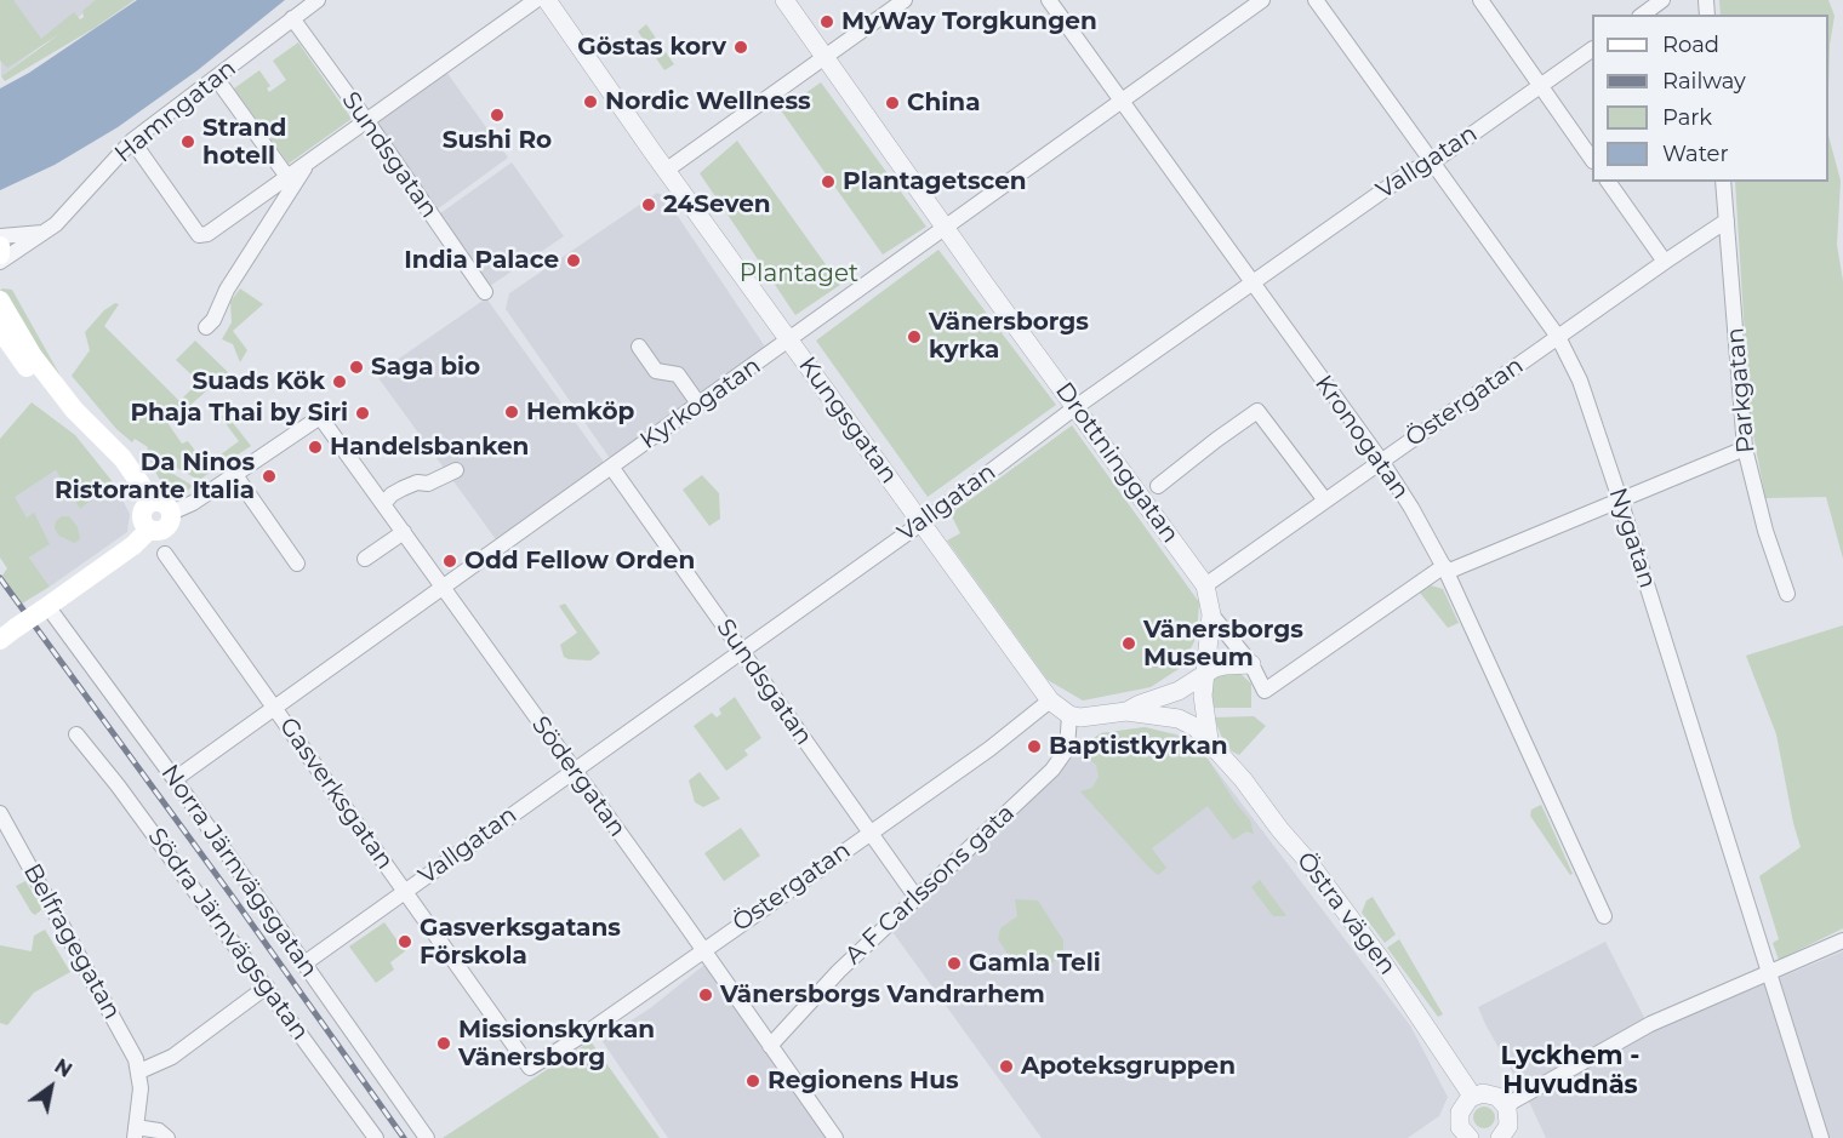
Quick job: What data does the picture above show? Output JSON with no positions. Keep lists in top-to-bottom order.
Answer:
{
  "streets": {
    "street": [
      "Hamngatan",
      "Sundsgatan",
      "Vallgatan",
      "Parkgatan",
      "Östergatan",
      "Kyrkogatan",
      "Kungsgatan",
      "Kronogatan",
      "Drottninggatan",
      "Nygatan",
      "Södergatan",
      "Gasverksgatan",
      "Norra Järnvägsgatan",
      "A F Carlssons gata",
      "Östra vägen",
      "Södra Järnvägsgatan",
      "Belfragegatan"
    ]
  },
  "crossings": [
    ["Hamngatan", "Sundsgatan"],
    ["Sundsgatan", "Vallgatan"],
    ["Sundsgatan", "Östergatan"],
    ["Sundsgatan", "Kyrkogatan"],
    ["Sundsgatan", "A F Carlssons gata"],
    ["Vallgatan", "Kungsgatan"],
    ["Vallgatan", "Kronogatan"],
    ["Vallgatan", "Drottninggatan"],
    ["Vallgatan", "Nygatan"],
    ["Vallgatan", "Södergatan"],
    ["Vallgatan", "Gasverksgatan"],
    ["Vallgatan", "Norra Järnvägsgatan"],
    ["Parkgatan", "Östergatan"],
    ["Östergatan", "Kungsgatan"],
    ["Östergatan", "Kronogatan"],
    ["Östergatan", "Drottninggatan"],
    ["Östergatan", "Nygatan"],
    ["Östergatan", "Södergatan"],
    ["Östergatan", "Gasverksgatan"],
    ["Kyrkogatan", "Kungsgatan"],
    ["Kyrkogatan", "Kronogatan"],
    ["Kyrkogatan", "Drottninggatan"],
    ["Kyrkogatan", "Södergatan"],
    ["Kyrkogatan", "Gasverksgatan"],
    ["Kyrkogatan", "Norra Järnvägsgatan"],
    ["Kungsgatan", "A F Carlssons gata"],
    ["Drottninggatan", "Östra vägen"],
    ["Södergatan", "A F Carlssons gata"]
  ],
  "districts": ["Lyckhem - Huvudnäs"],
  "parks": ["Plantaget"],
  "places": [
    "MyWay Torgkungen",
    "Göstas korv",
    "Nordic Wellness",
    "China",
    "Sushi Ro",
    "Strand hotell",
    "Plantagetscen",
    "24Seven",
    "India Palace",
    "Vänersborgs kyrka",
    "Saga bio",
    "Suads Kök",
    "Hemköp",
    "Phaja Thai by Siri",
    "Handelsbanken",
    "Da Ninos Ristorante Italia",
    "Odd Fellow Orden",
    "Vänersborgs Museum",
    "Baptistkyrkan",
    "Gasverksgatans Förskola",
    "Gamla Teli",
    "Vänersborgs Vandrarhem",
    "Missionskyrkan Vänersborg",
    "Apoteksgruppen",
    "Regionens Hus"
  ],
  "legend": [
    "Road",
    "Railway",
    "Park",
    "Water"
  ],
  "north": "top right"
}
